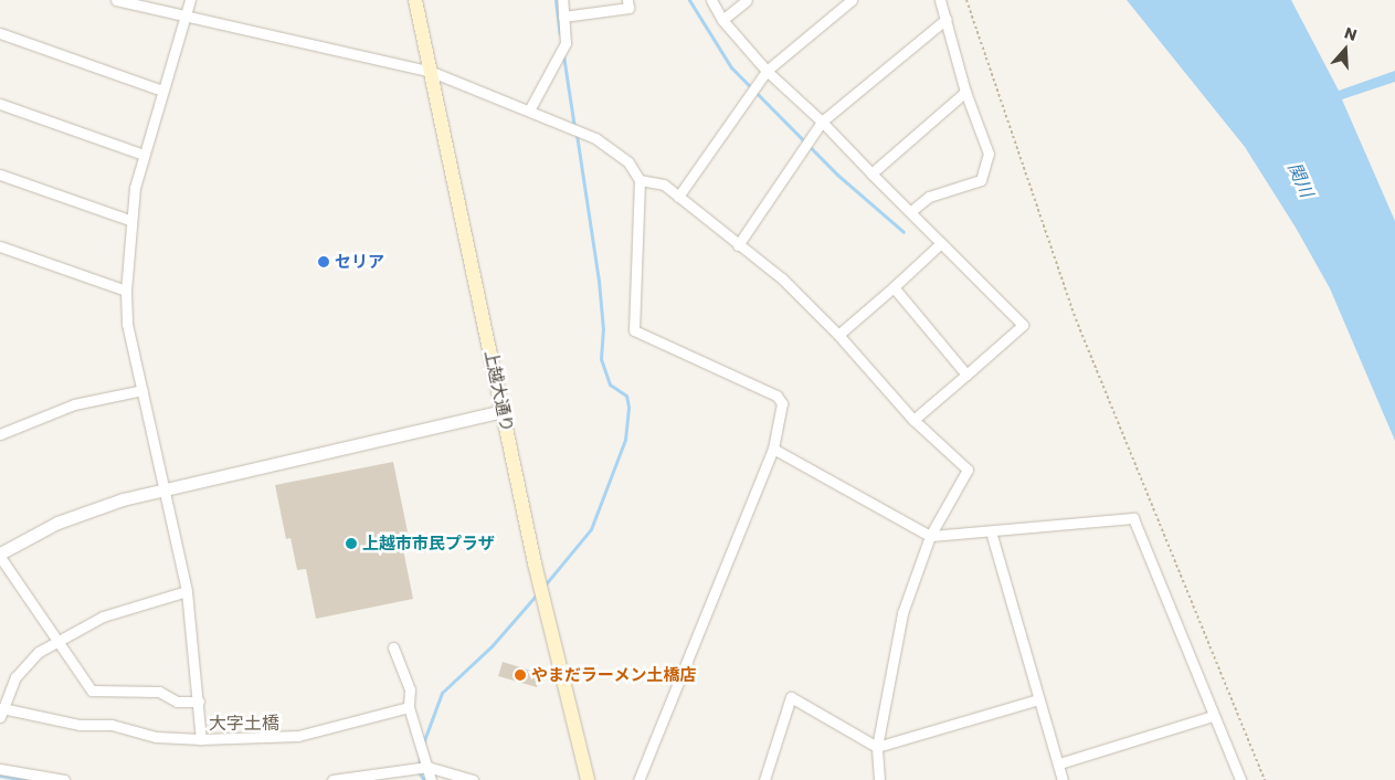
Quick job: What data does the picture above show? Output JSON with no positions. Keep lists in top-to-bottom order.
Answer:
{
  "streets": {
    "main road": ["上越大通り"]
  },
  "districts": ["大字土橋"],
  "water": ["関川"],
  "places": ["セリア", "上越市市民プラザ", "やまだラーメン土橋店"],
  "north": "top"
}
